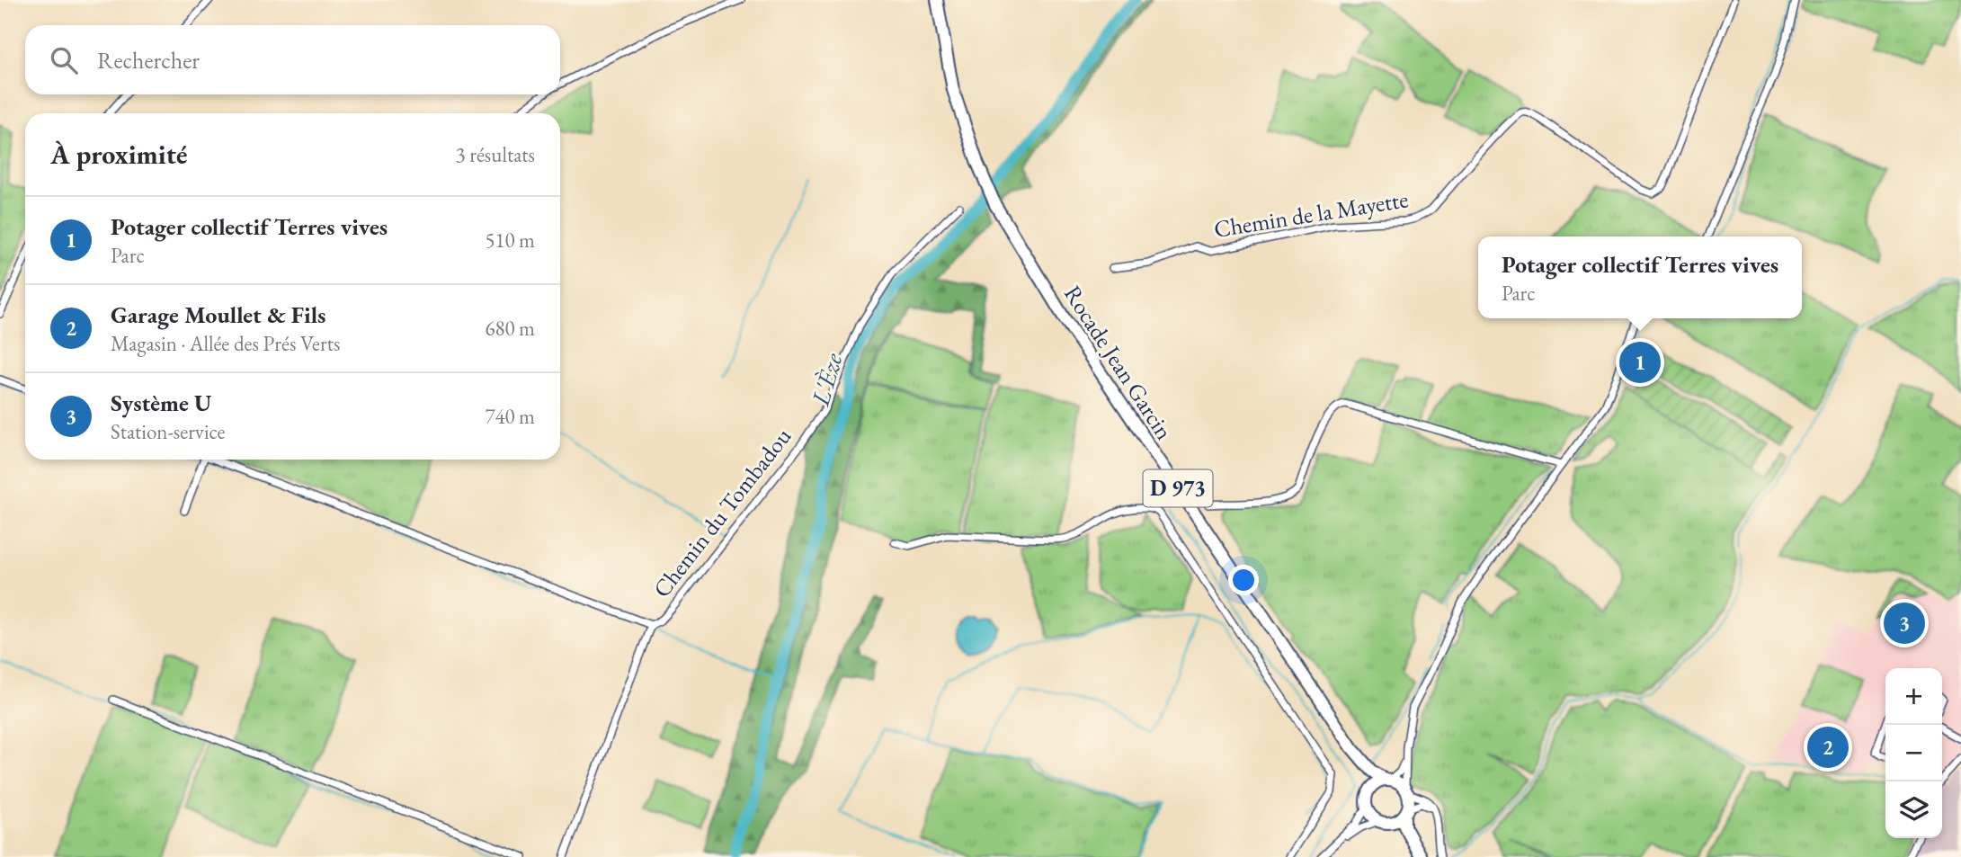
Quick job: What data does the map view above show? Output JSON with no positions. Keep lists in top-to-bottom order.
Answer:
{
  "streets": {
    "main road": ["Rocade Jean Garcin", "D 973"],
    "street": ["Chemin de la Mayette", "Chemin du Tombadou"]
  },
  "water": ["L'Èze"],
  "page": {
    "search": "Rechercher",
    "heading": ["À proximité", "3 résultats"],
    "list": [
      {
        "mark": "1",
        "name": "Potager collectif Terres vives",
        "note": "Parc",
        "value": "510 m"
      },
      {
        "mark": "2",
        "name": "Garage Moullet & Fils",
        "note": "Magasin · Allée des Prés Verts",
        "value": "680 m"
      },
      {
        "mark": "3",
        "name": "Système U",
        "note": "Station-service",
        "value": "740 m"
      }
    ],
    "popup": ["Potager collectif Terres vives", "Parc"],
    "pins": ["1", "3", "2"],
    "map_buttons": ["+", "−"]
  }
}
